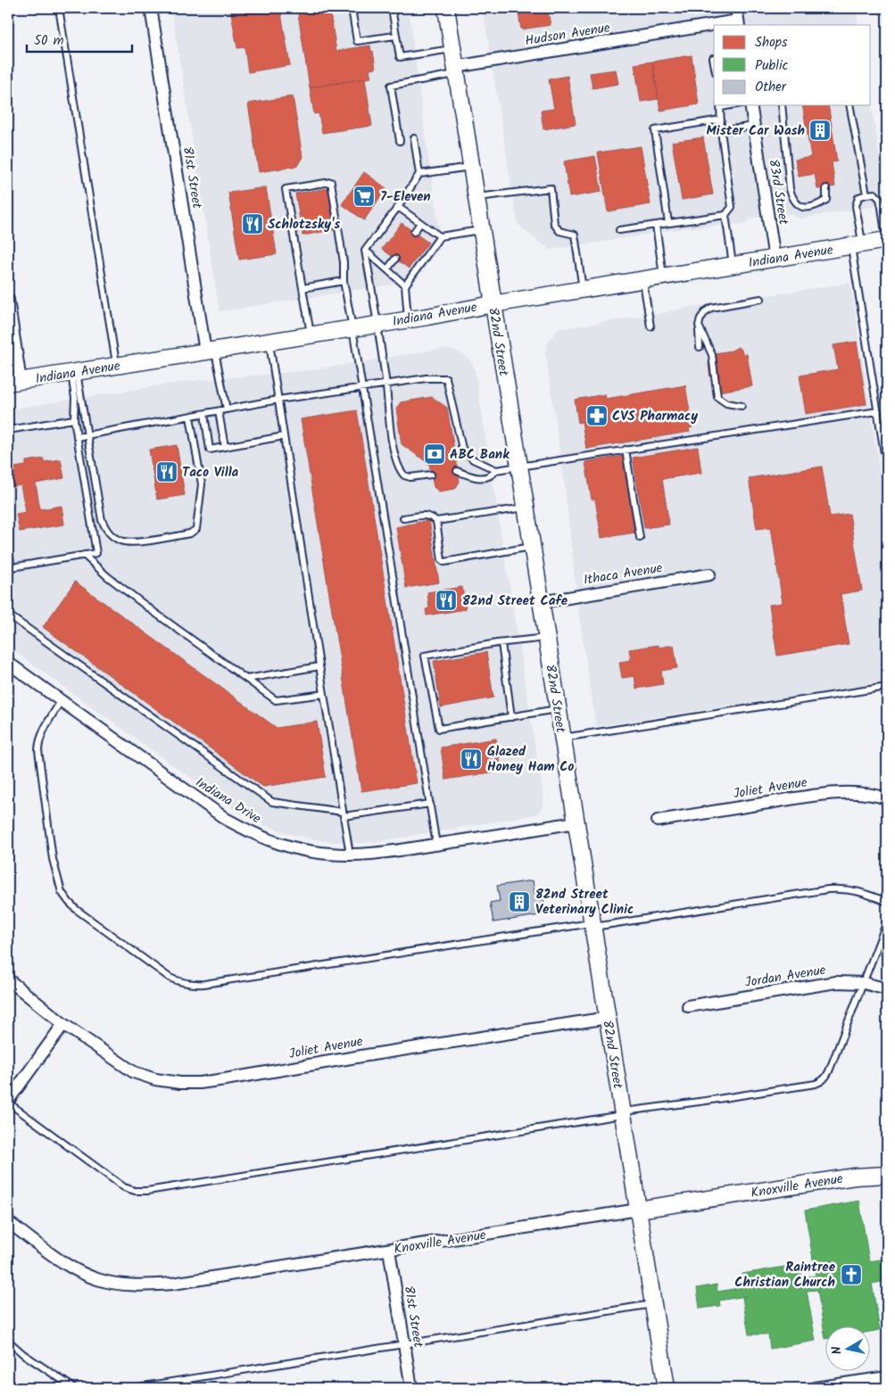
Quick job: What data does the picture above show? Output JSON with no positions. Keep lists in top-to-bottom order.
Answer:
{
  "streets": {
    "main road": ["Indiana Avenue", "82nd Street", "Knoxville Avenue"],
    "street": [
      "Hudson Avenue",
      "81st Street",
      "83rd Street",
      "Ithaca Avenue",
      "Joliet Avenue",
      "Indiana Drive",
      "Jordan Avenue"
    ]
  },
  "crossings": [
    ["Hudson Avenue", "82nd Street"],
    ["81st Street", "Indiana Avenue"],
    ["81st Street", "Knoxville Avenue"],
    ["83rd Street", "Indiana Avenue"],
    ["Indiana Avenue", "82nd Street"],
    ["82nd Street", "Ithaca Avenue"],
    ["82nd Street", "Joliet Avenue"],
    ["82nd Street", "Indiana Drive"],
    ["82nd Street", "Knoxville Avenue"]
  ],
  "places": {
    "building": ["Mister Car Wash", "82nd Street Veterinary Clinic"],
    "supermarket": ["7-Eleven"],
    "restaurant": [
      "Schlotzsky's",
      "Taco Villa",
      "82nd Street Cafe",
      "Glazed Honey Ham Co"
    ],
    "pharmacy": ["CVS Pharmacy"],
    "bank": ["ABC Bank"],
    "church": ["Raintree Christian Church"]
  },
  "legend": ["Shops", "Public", "Other"],
  "scale_bar": "50 m",
  "north": "left"
}
